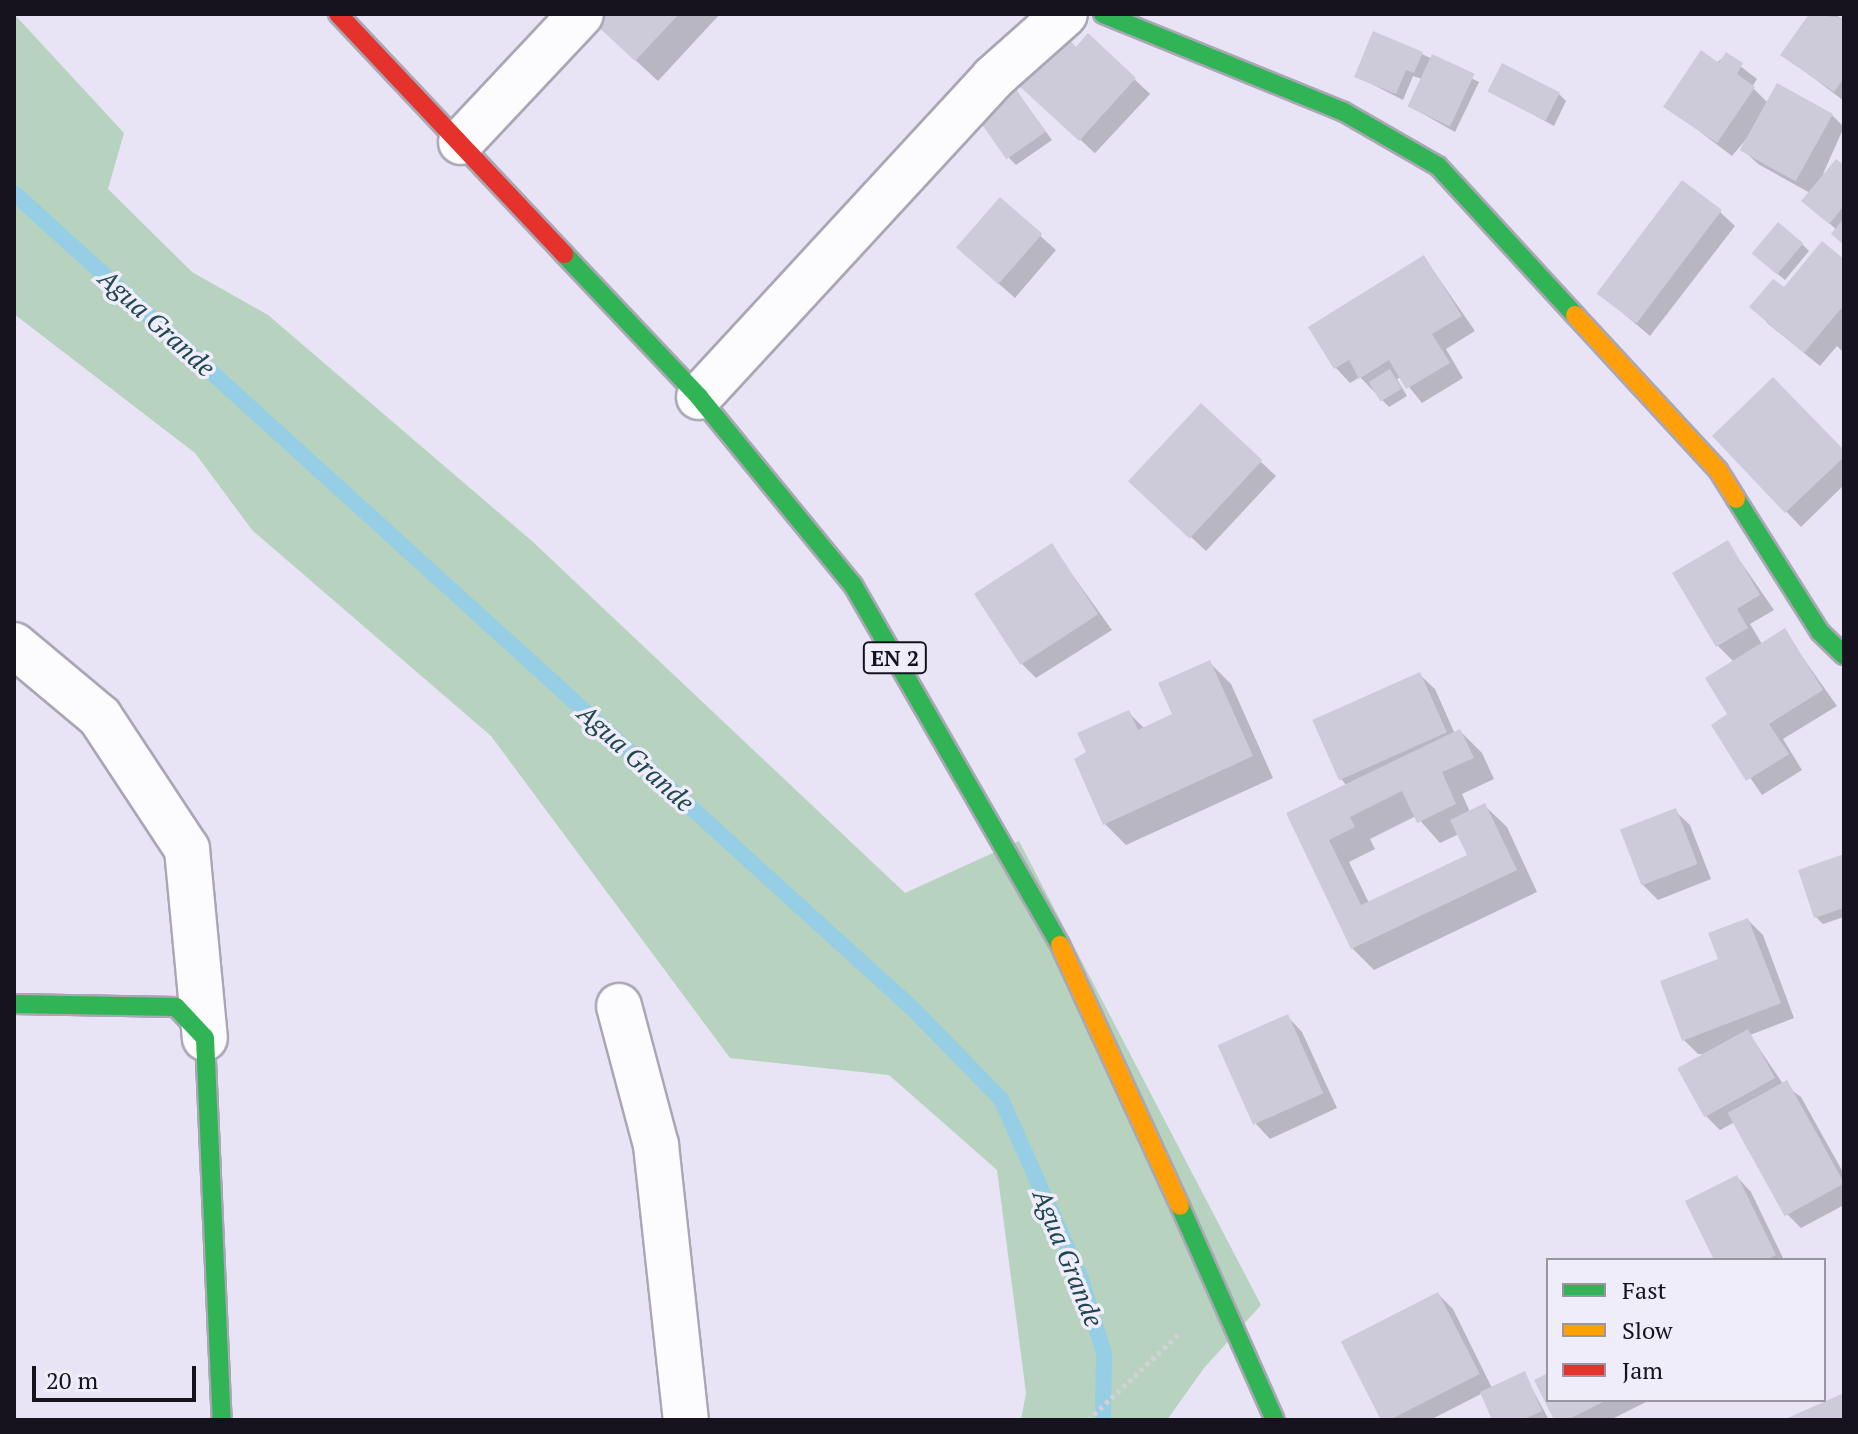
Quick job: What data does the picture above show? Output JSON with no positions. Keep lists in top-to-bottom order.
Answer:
{
  "streets": {
    "main road": ["EN 2"]
  },
  "water": ["Agua Grande"],
  "legend": ["Fast", "Slow", "Jam"],
  "scale_bar": "20 m"
}
